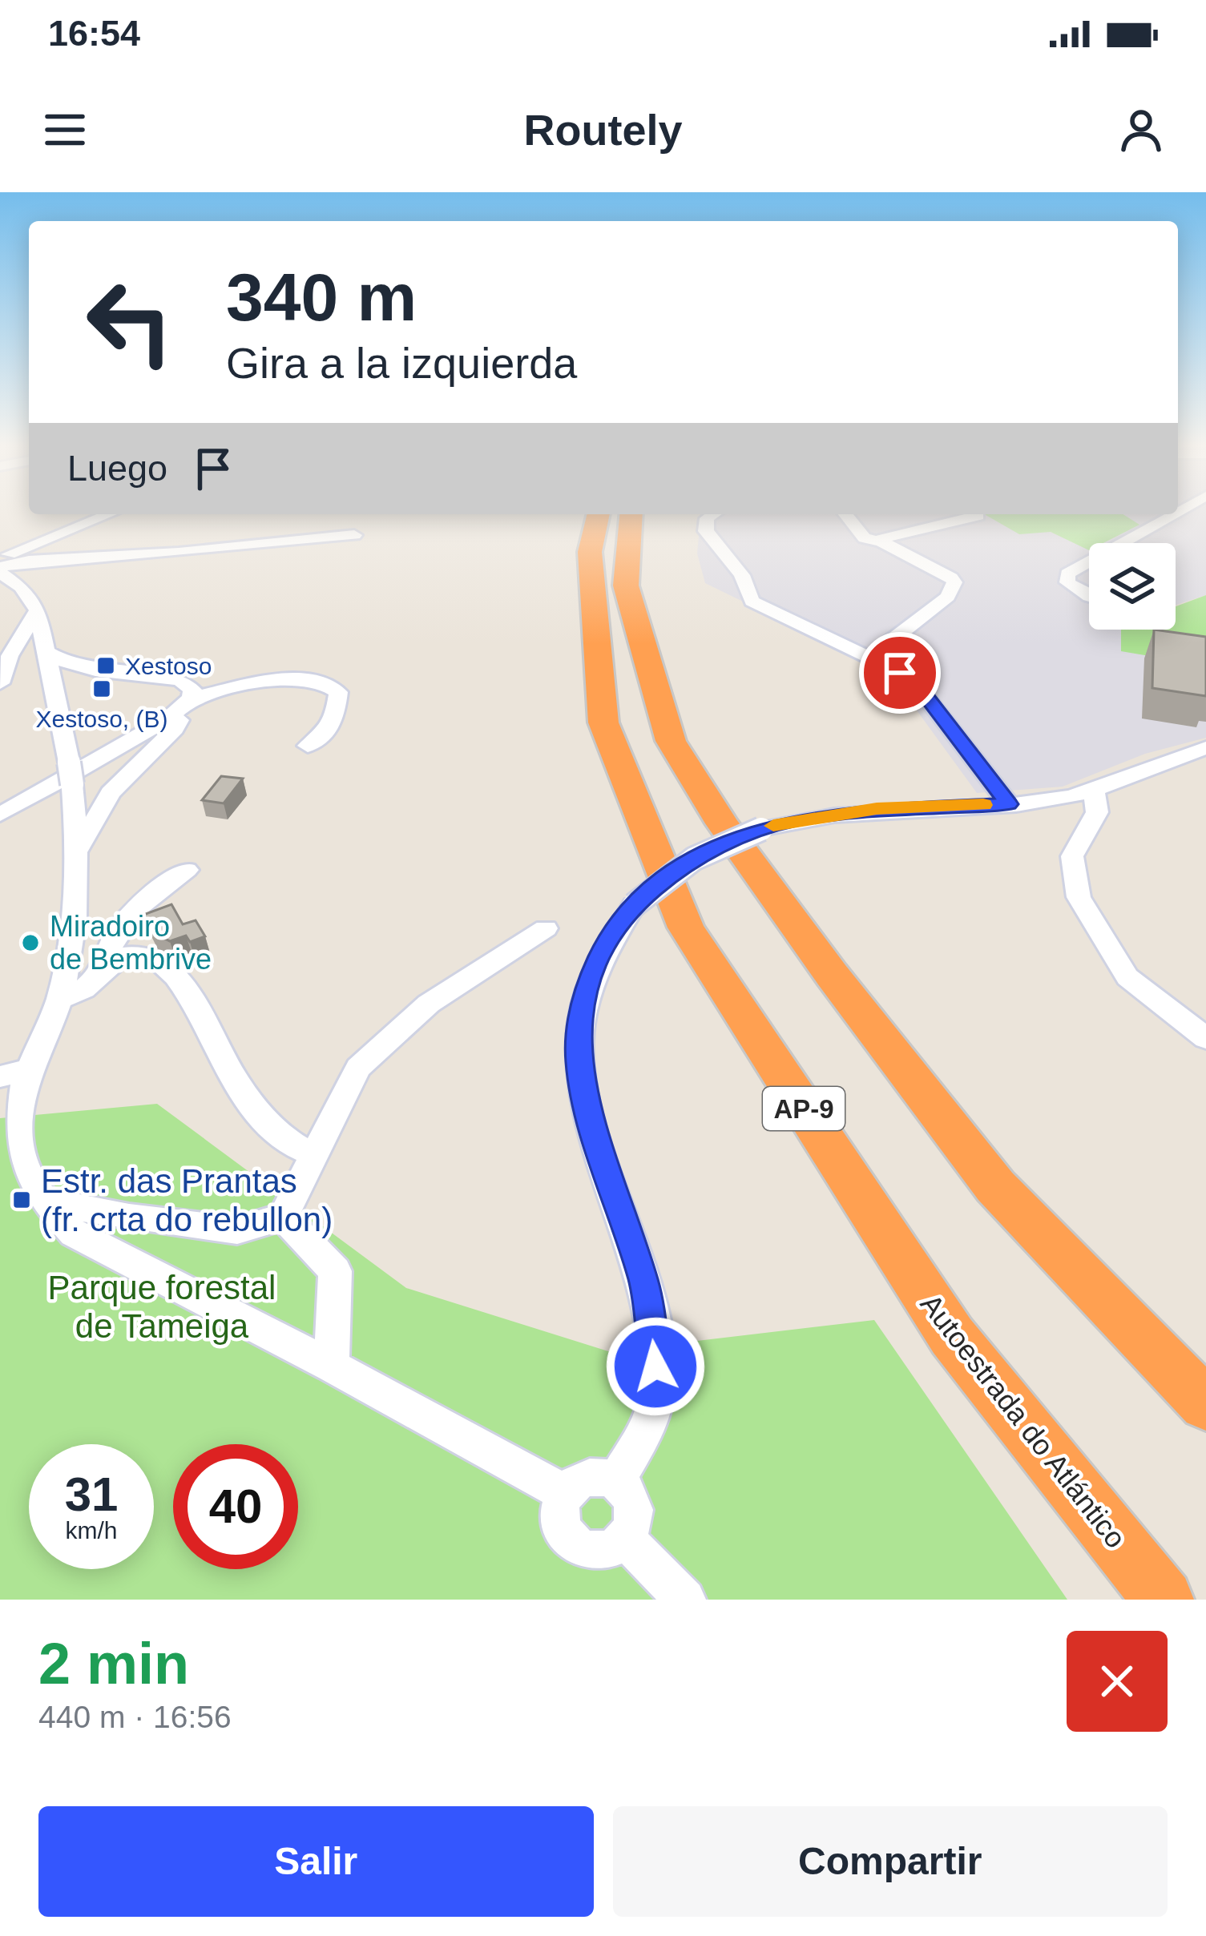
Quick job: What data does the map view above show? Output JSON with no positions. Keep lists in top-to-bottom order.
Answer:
{
  "streets": {
    "highway": ["AP-9", "Autoestrada do Atlántico"]
  },
  "parks": ["Parque forestal de Tameiga"],
  "places": {
    "transit": ["Xestoso", "Xestoso, (B)", "Estr. das Prantas (fr. crta do rebullon)"],
    "other": ["Miradoiro de Bembrive"]
  },
  "page": {
    "status": "16:54",
    "header": "Routely",
    "turn": ["340 m", "Gira a la izquierda"],
    "then": "Luego",
    "speed": "31 km/h",
    "limit": "40",
    "heading": ["2 min", "440 m · 16:56"],
    "buttons": ["Salir", "Compartir"]
  }
}
